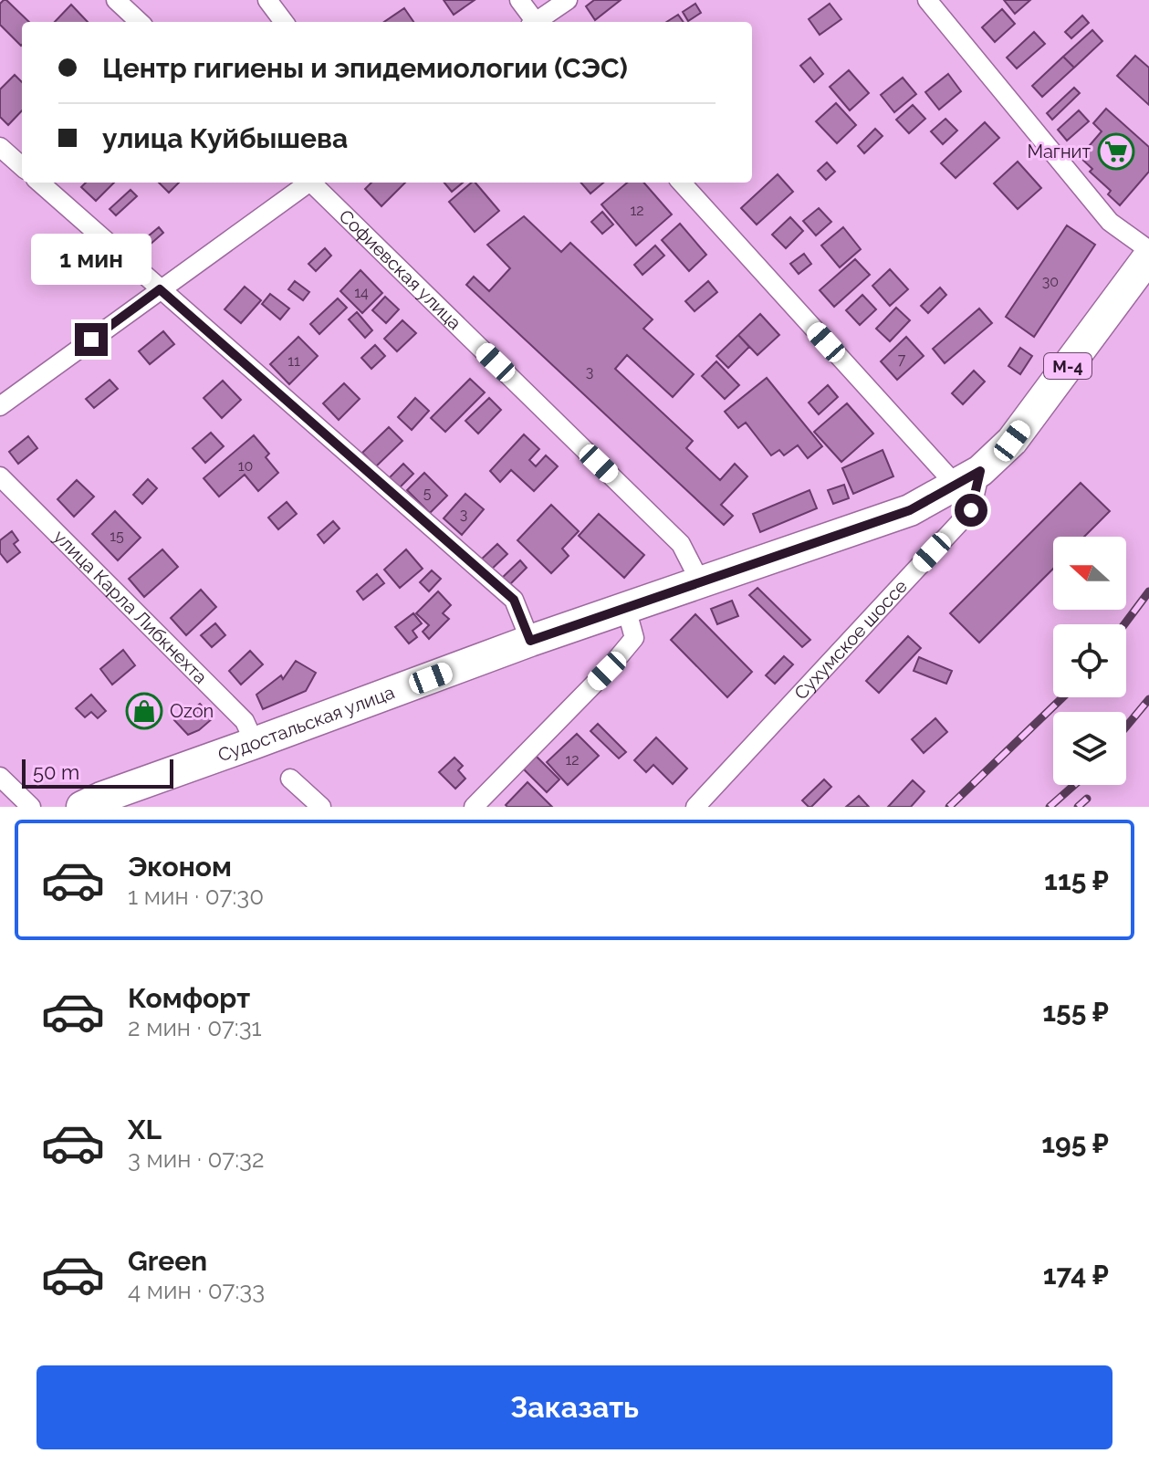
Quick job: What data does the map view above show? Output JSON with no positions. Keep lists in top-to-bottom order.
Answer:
{
  "streets": {
    "highway": ["М-4", "Судостальская улица"],
    "street": ["Софиевская улица", "улица Карла Либкнехта", "Сухумское шоссе"]
  },
  "crossings": [
    ["Софиевская улица", "Судостальская улица"],
    ["М-4", "Сухумское шоссе"],
    ["М-4", "Судостальская улица"],
    ["улица Карла Либкнехта", "Судостальская улица"],
    ["Сухумское шоссе", "Судостальская улица"]
  ],
  "places": {
    "supermarket": ["Магнит"],
    "shop": ["Ozon"]
  },
  "house_numbers": [
    "12",
    "30",
    "14",
    "7",
    "11",
    "3",
    "10",
    "5",
    "3",
    "15",
    "12"
  ],
  "scale_bar": "50 m",
  "north": "left",
  "page": {
    "banner": ["Центр гигиены и эпидемиологии (СЭС)", "улица Куйбышева"],
    "bubble": "1 мин",
    "scale": "50 m",
    "list": [
      {
        "name": "Эконом",
        "note": "1 мин · 07:30",
        "value": "115 ₽"
      },
      {
        "name": "Комфорт",
        "note": "2 мин · 07:31",
        "value": "155 ₽"
      },
      {
        "name": "XL",
        "note": "3 мин · 07:32",
        "value": "195 ₽"
      },
      {
        "name": "Green",
        "note": "4 мин · 07:33",
        "value": "174 ₽"
      }
    ],
    "buttons": "Заказать"
  }
}
